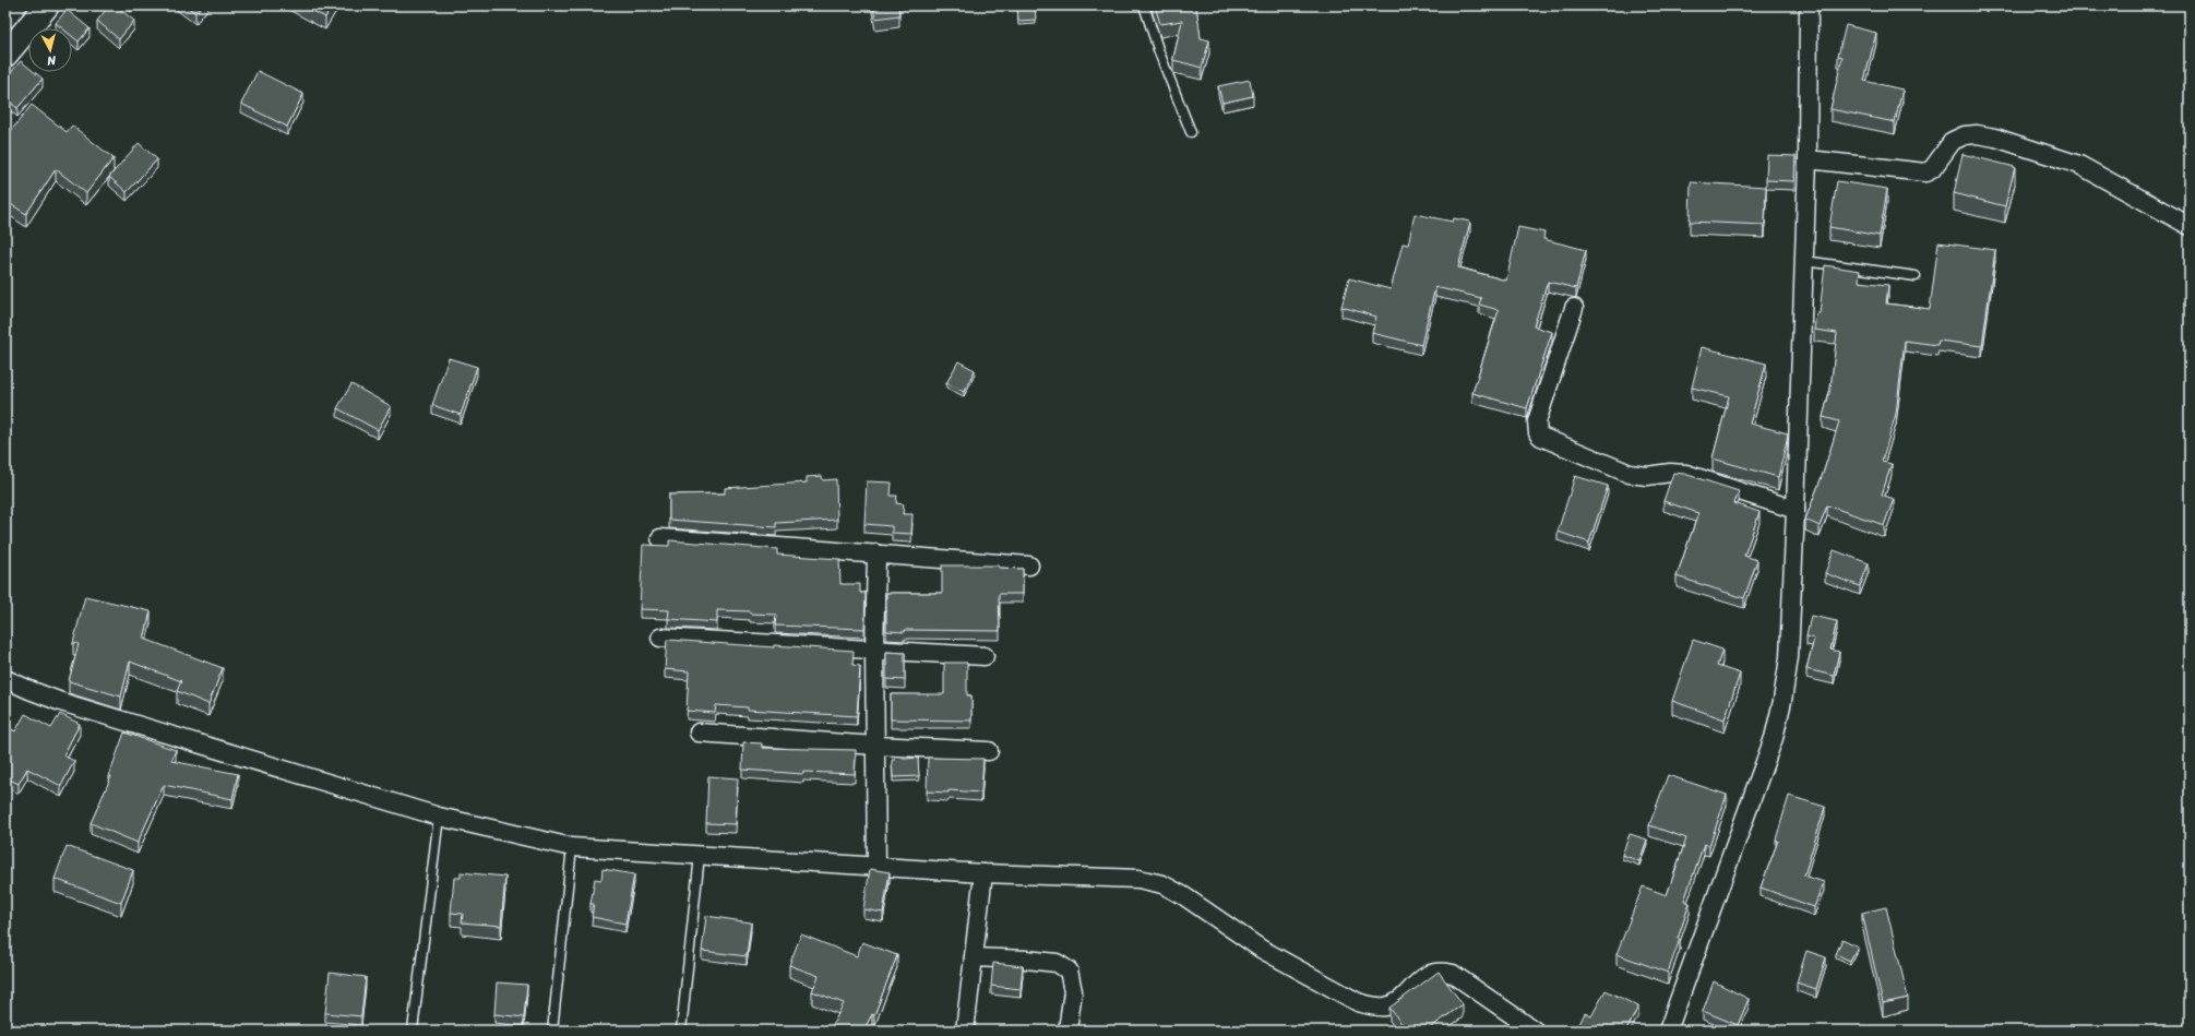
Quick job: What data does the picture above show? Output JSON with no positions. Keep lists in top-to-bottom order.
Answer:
{
  "north": "bottom"
}
